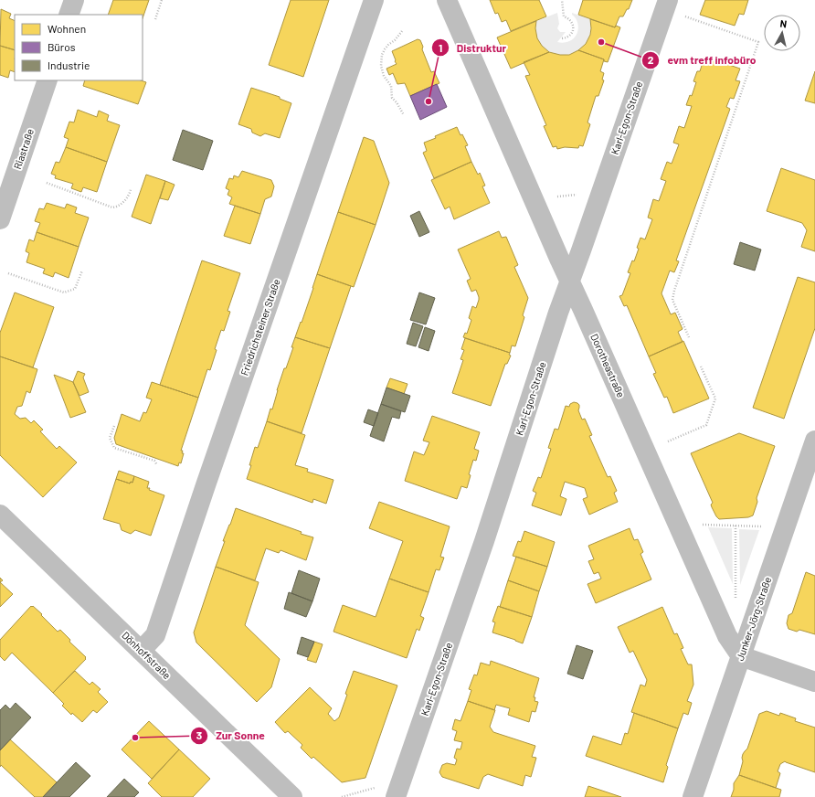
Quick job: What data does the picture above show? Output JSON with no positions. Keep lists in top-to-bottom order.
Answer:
{
  "streets": {
    "street": [
      "Karl-Egon-Straße",
      "Riastraße",
      "Friedrichsteiner Straße",
      "Dorotheastraße",
      "Junker-Jörg-Straße",
      "Dönhoffstraße"
    ]
  },
  "crossings": [
    ["Karl-Egon-Straße", "Dorotheastraße"],
    ["Friedrichsteiner Straße", "Dönhoffstraße"],
    ["Dorotheastraße", "Junker-Jörg-Straße"]
  ],
  "places": ["evm treff infobüro", "Distruktur", "Zur Sonne"],
  "legend": ["Wohnen", "Büros", "Industrie"],
  "north": "top"
}
